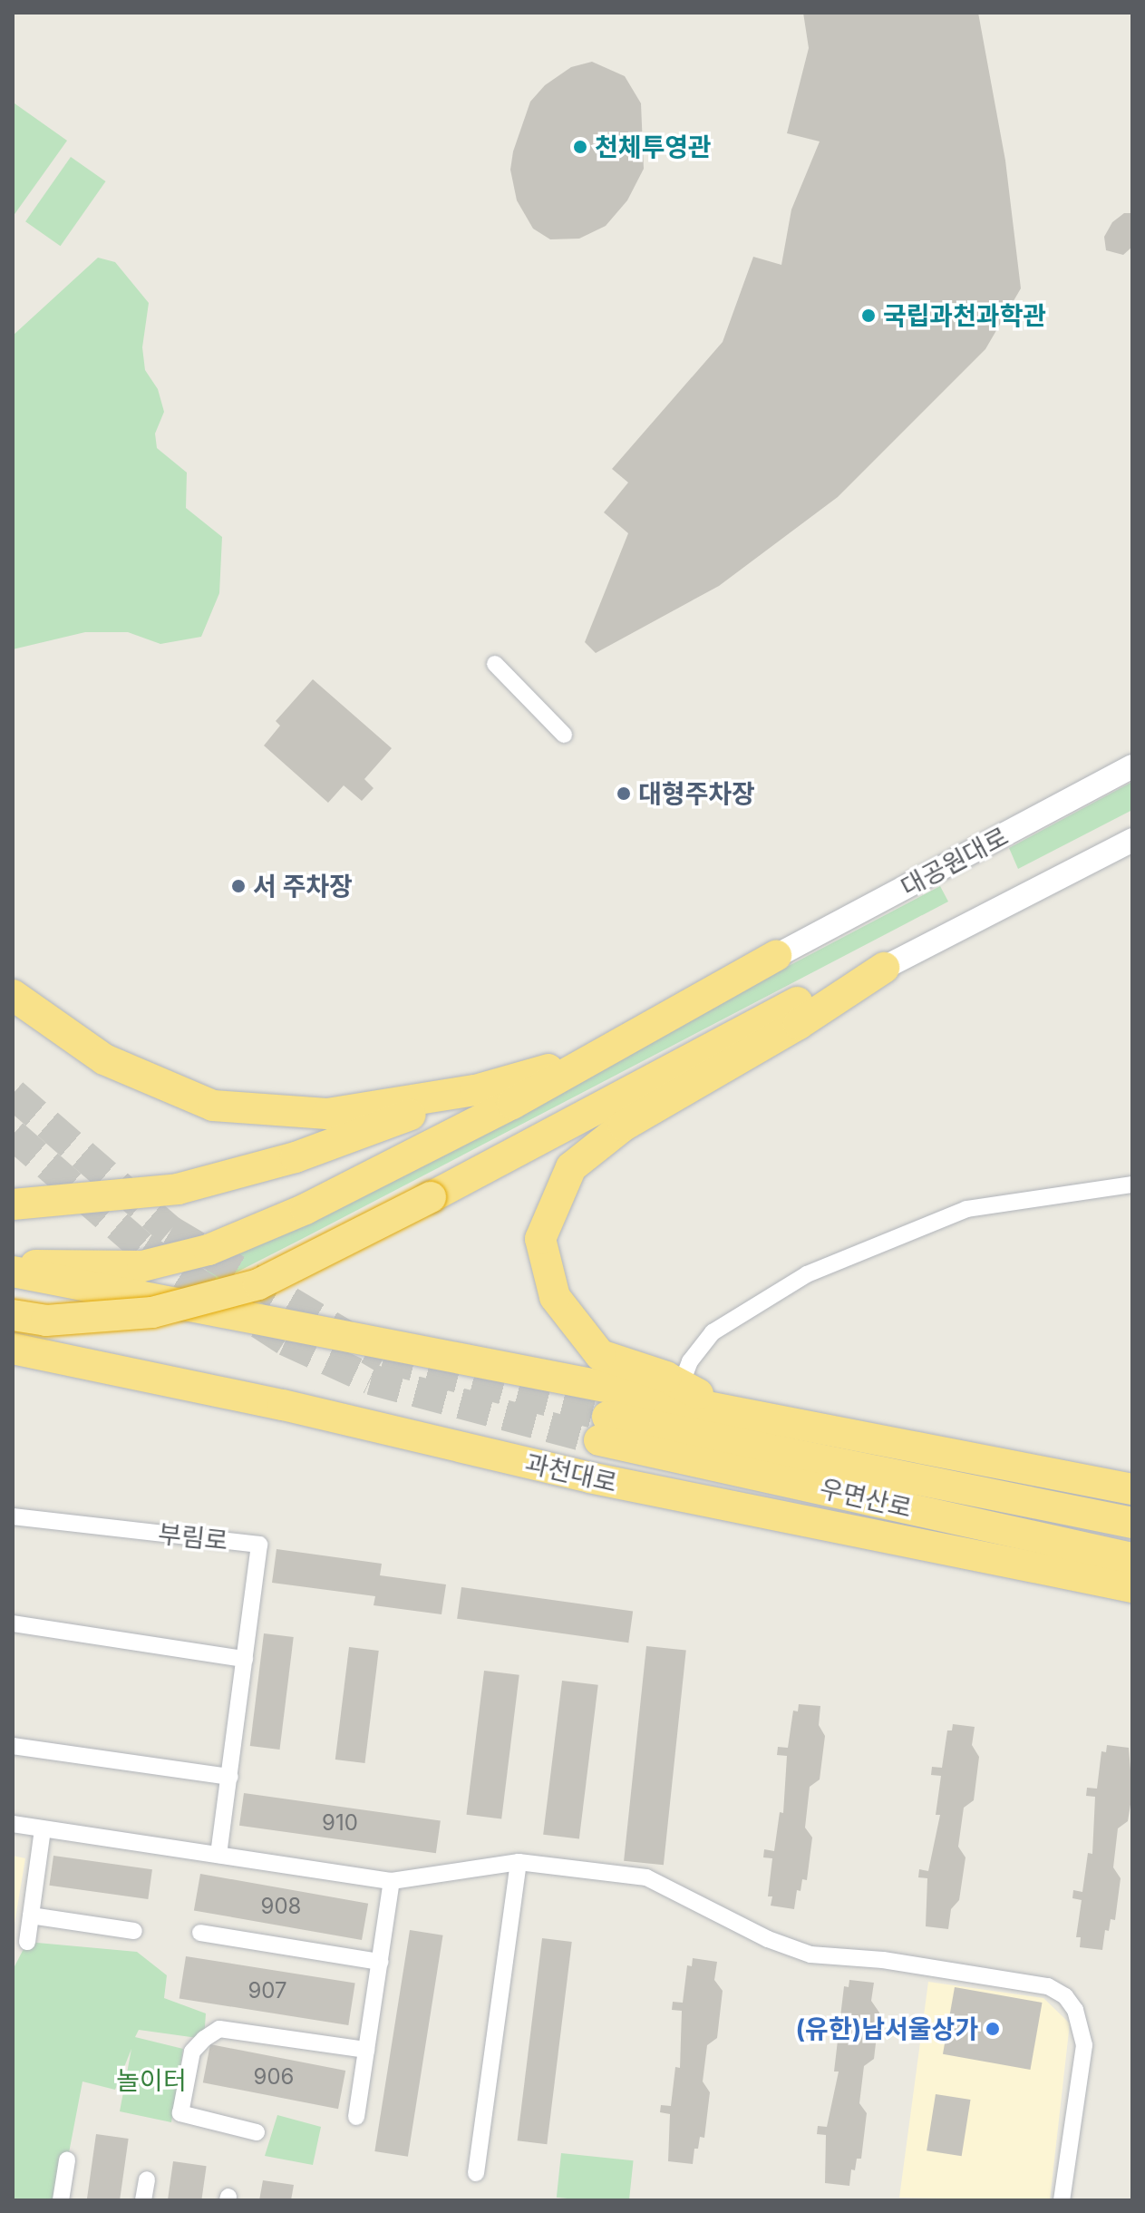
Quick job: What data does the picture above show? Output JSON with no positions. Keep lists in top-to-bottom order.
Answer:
{
  "streets": {
    "highway": ["과천대로", "우면산로"],
    "street": ["대공원대로", "부림로"]
  },
  "parks": ["놀이터"],
  "places": [
    "천체투영관",
    "국립과천과학관",
    "대형주차장",
    "서 주차장",
    "(유한)남서울상가"
  ],
  "house_numbers": [
    "910",
    "908",
    "907",
    "906"
  ]
}
